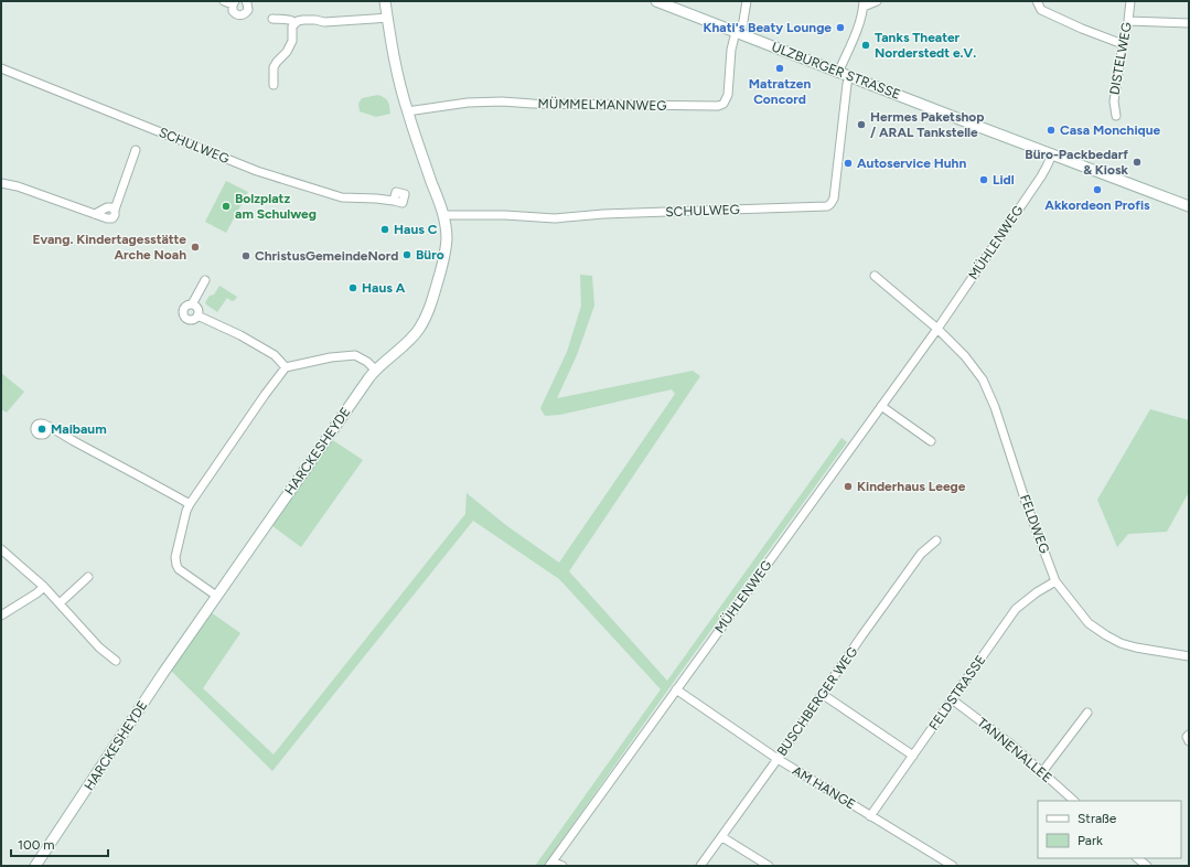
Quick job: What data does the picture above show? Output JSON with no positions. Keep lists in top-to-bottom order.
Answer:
{
  "streets": {
    "main road": ["ULZBURGER STRASSE", "HARCKESHEYDE"],
    "street": [
      "DISTELWEG",
      "MÜMMELMANNWEG",
      "SCHULWEG",
      "MÜHLENWEG",
      "FELDWEG",
      "FELDSTRASSE",
      "BUSCHBERGER WEG",
      "TANNENALLEE",
      "AM HANGE"
    ]
  },
  "crossings": [
    ["ULZBURGER STRASSE", "MÜMMELMANNWEG"],
    ["ULZBURGER STRASSE", "SCHULWEG"],
    ["ULZBURGER STRASSE", "MÜHLENWEG"],
    ["MÜMMELMANNWEG", "HARCKESHEYDE"],
    ["SCHULWEG", "HARCKESHEYDE"],
    ["MÜHLENWEG", "FELDWEG"],
    ["MÜHLENWEG", "AM HANGE"],
    ["FELDWEG", "FELDSTRASSE"],
    ["FELDSTRASSE", "TANNENALLEE"],
    ["FELDSTRASSE", "AM HANGE"],
    ["BUSCHBERGER WEG", "AM HANGE"]
  ],
  "places": [
    "Khati's Beaty Lounge",
    "Tanks Theater Norderstedt e.V.",
    "Matratzen Concord",
    "Hermes Paketshop / ARAL Tankstelle",
    "Casa Monchique",
    "Büro-Packbedarf & Kiosk",
    "Autoservice Huhn",
    "Lidl",
    "Akkordeon Profis",
    "Bolzplatz am Schulweg",
    "Haus C",
    "Evang. Kindertagesstätte Arche Noah",
    "Büro",
    "ChristusGemeindeNord",
    "Haus A",
    "Maibaum",
    "Kinderhaus Leege"
  ],
  "legend": ["Straße", "Park"],
  "scale_bar": "100 m"
}
